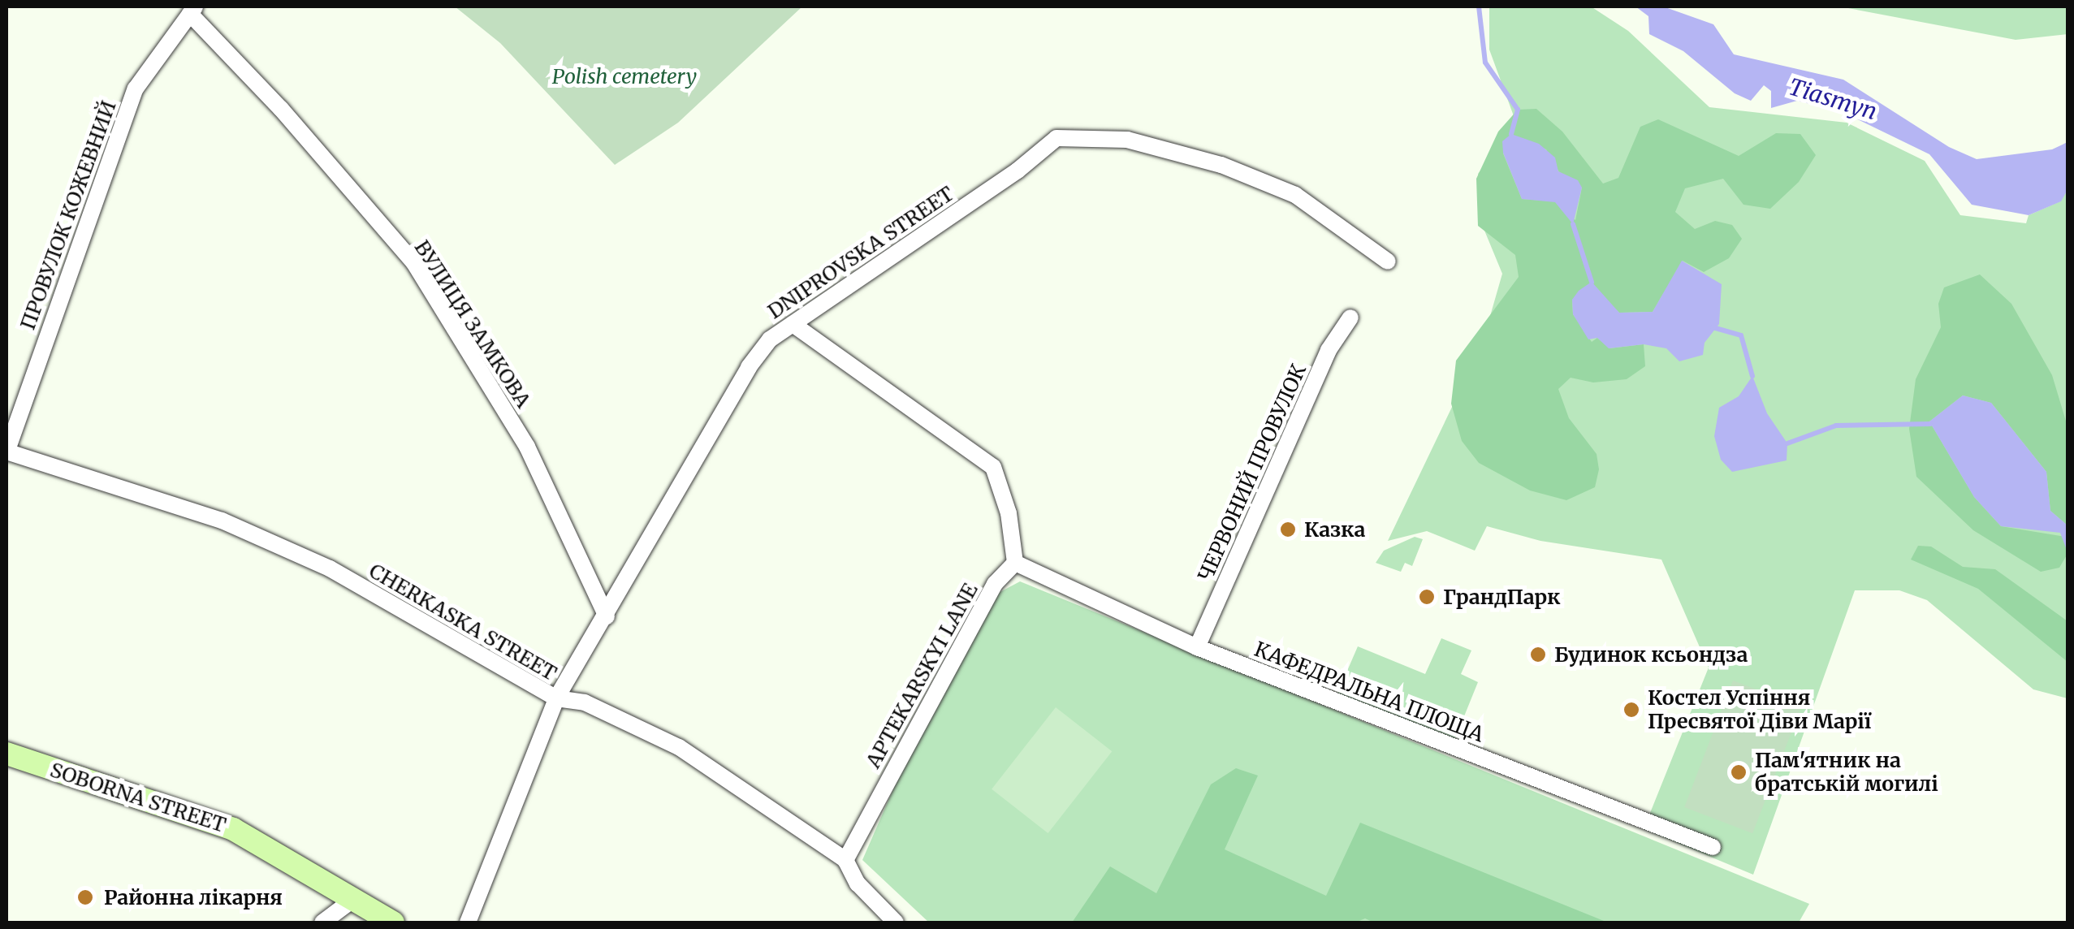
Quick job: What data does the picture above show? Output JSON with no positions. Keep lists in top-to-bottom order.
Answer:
{
  "streets": {
    "main road": ["SOBORNA STREET"],
    "street": [
      "ПРОВУЛОК КОЖЕВНИЙ",
      "DNIPROVSKA STREET",
      "ВУЛИЦЯ ЗАМКОВА",
      "ЧЕРВОНИЙ ПРОВУЛОК",
      "CHERKASKA STREET",
      "APTEKARSKYI LANE",
      "КАФЕДРАЛЬНА ПЛОЩА"
    ]
  },
  "crossings": [
    ["ПРОВУЛОК КОЖЕВНИЙ", "ВУЛИЦЯ ЗАМКОВА"],
    ["ПРОВУЛОК КОЖЕВНИЙ", "CHERKASKA STREET"],
    ["DNIPROVSKA STREET", "ВУЛИЦЯ ЗАМКОВА"],
    ["DNIPROVSKA STREET", "CHERKASKA STREET"],
    ["ЧЕРВОНИЙ ПРОВУЛОК", "КАФЕДРАЛЬНА ПЛОЩА"],
    ["CHERKASKA STREET", "APTEKARSKYI LANE"],
    ["APTEKARSKYI LANE", "КАФЕДРАЛЬНА ПЛОЩА"]
  ],
  "water": ["Tiasmyn"],
  "parks": ["Polish cemetery"],
  "places": [
    "Казка",
    "ГрандПарк",
    "Будинок ксьондза",
    "Костел Успіння Пресвятої Діви Марії",
    "Пам'ятник на братській могилі",
    "Районна лікарня"
  ]
}
